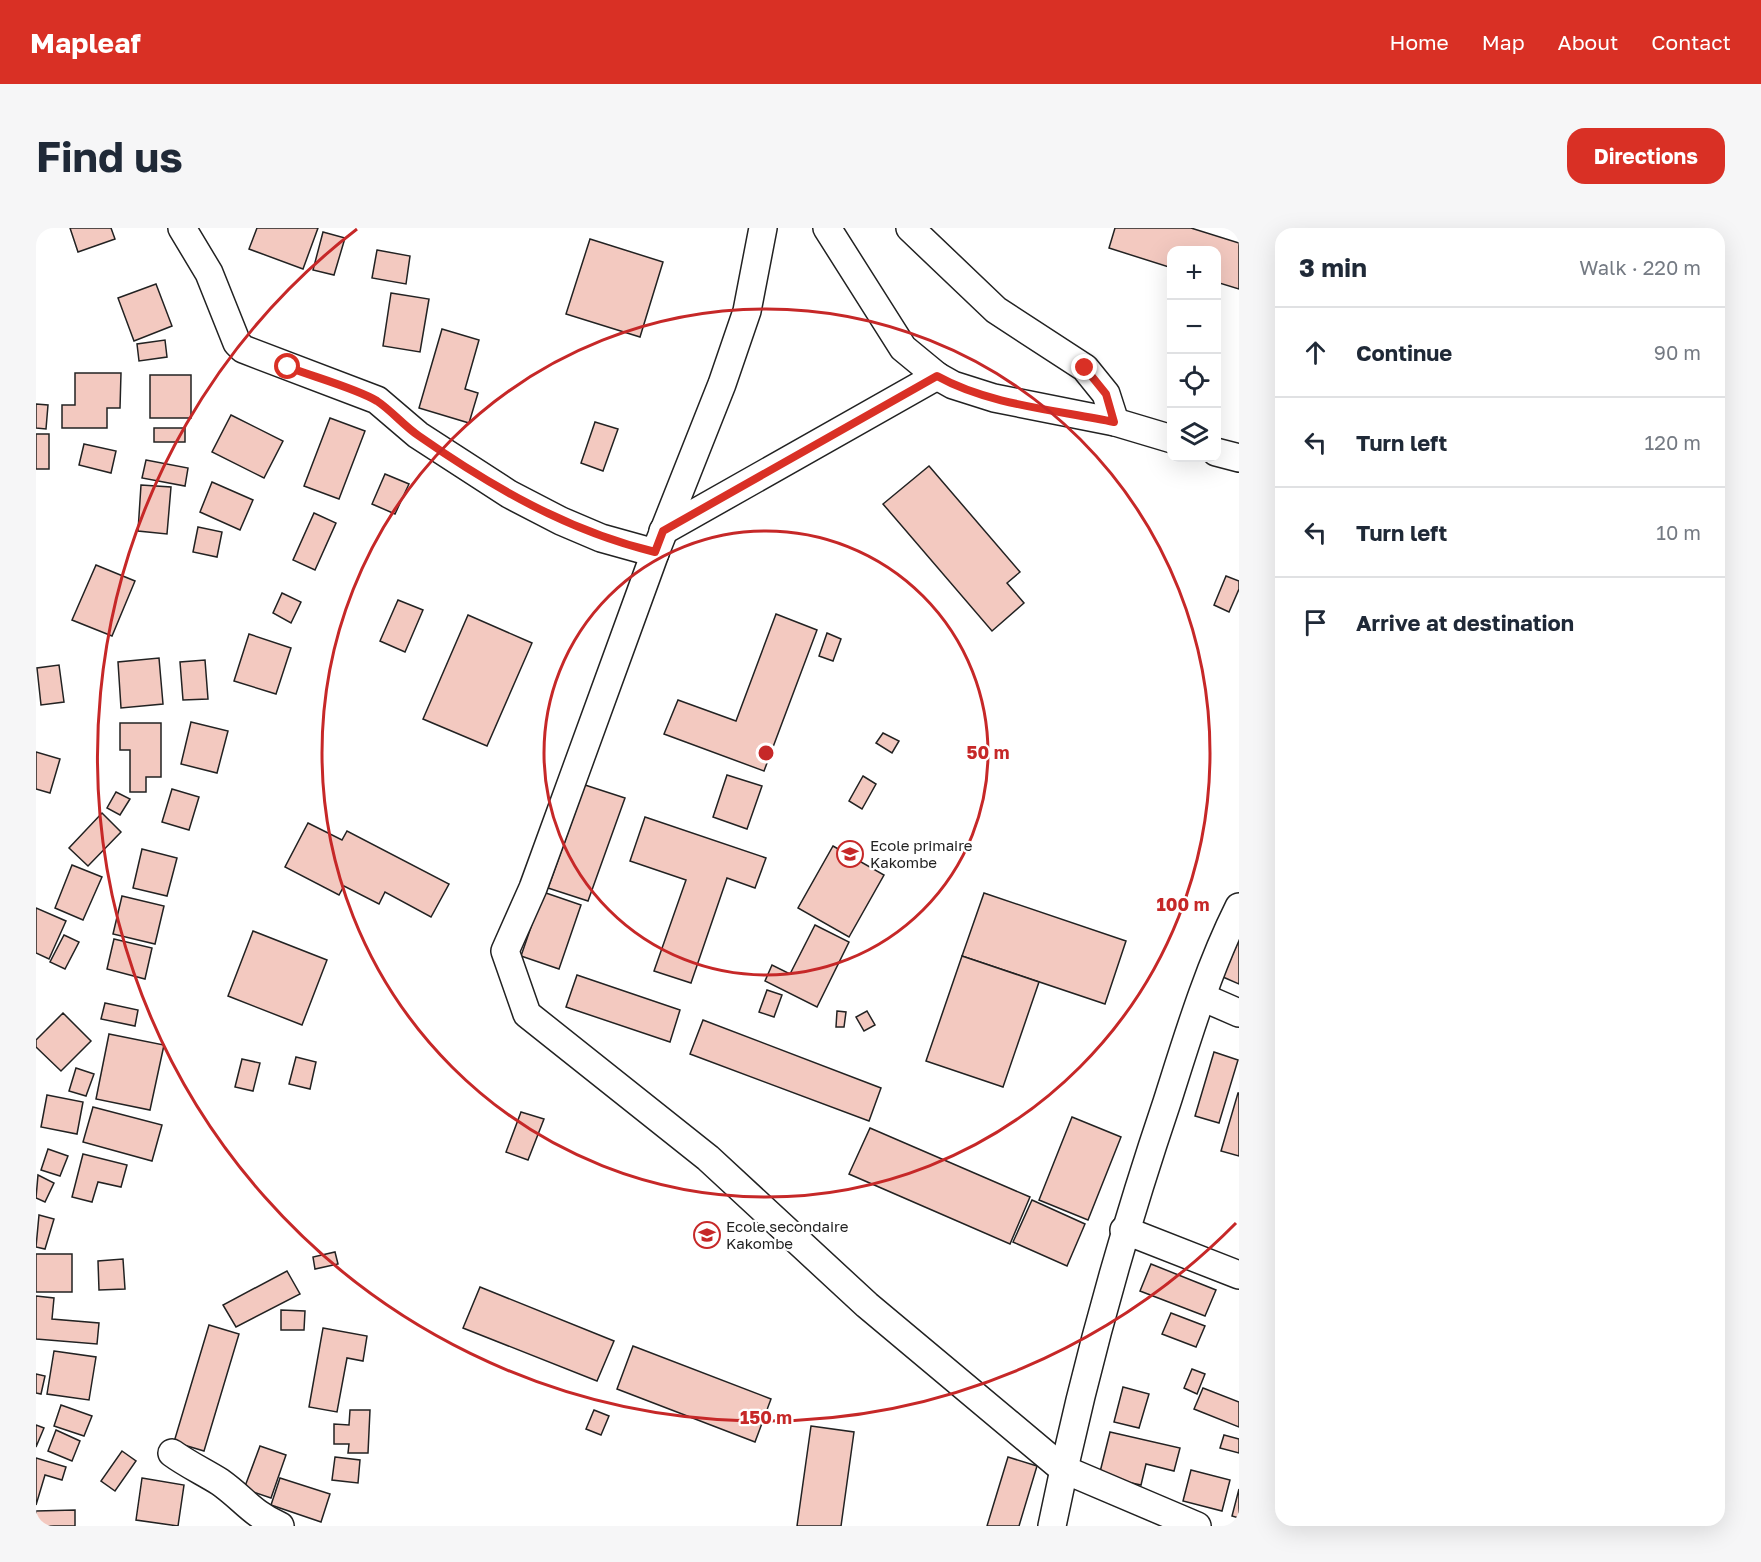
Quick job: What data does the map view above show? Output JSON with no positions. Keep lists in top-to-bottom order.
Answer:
{
  "places": {
    "school or university": ["Ecole primaire Kakombe", "Ecole secondaire Kakombe"]
  },
  "page": {
    "header": "Mapleaf",
    "nav": [
      "Home",
      "Map",
      "About",
      "Contact"
    ],
    "buttons": "Directions",
    "title": "Find us",
    "heading": ["3 min", "Walk · 220 m"],
    "map_buttons": ["+", "−"],
    "list": [
      ["Continue", "90 m"],
      ["Turn left", "120 m"],
      ["Turn left", "10 m"],
      "Arrive at destination"
    ]
  },
  "rings": ["50 m", "100 m", "150 m"]
}
